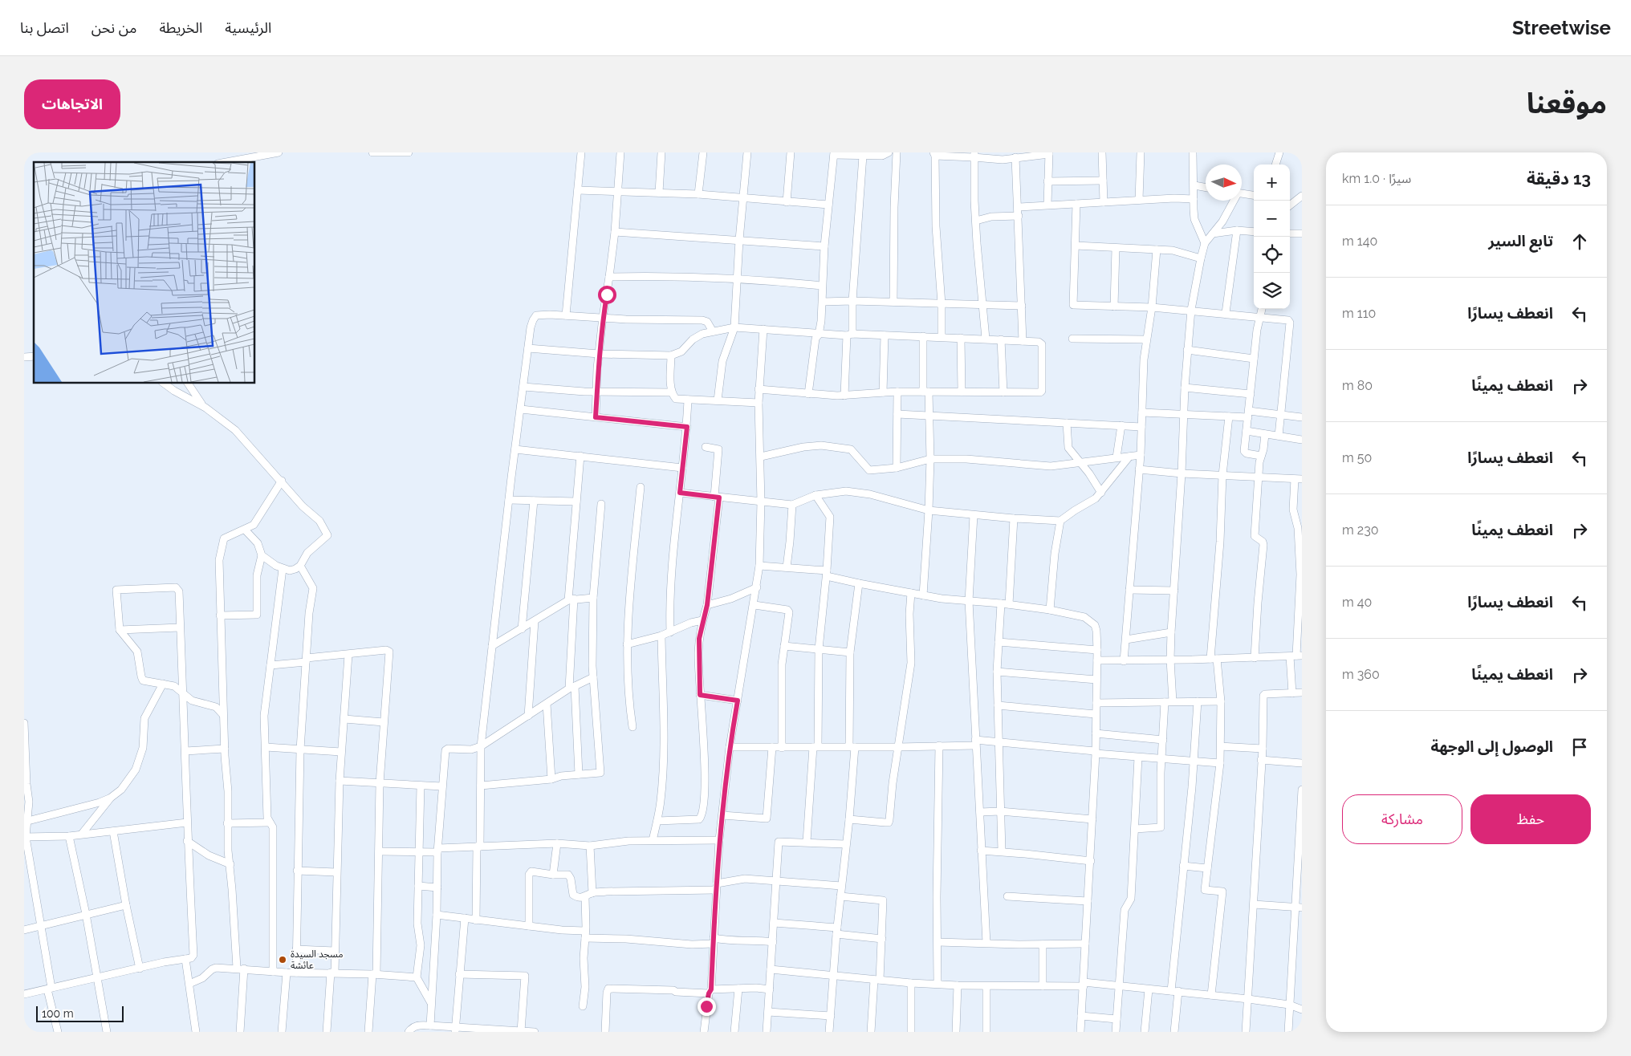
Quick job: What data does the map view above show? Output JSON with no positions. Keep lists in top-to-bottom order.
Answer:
{
  "places": ["مسجد السيدة عائشة"],
  "scale_bar": "100 m",
  "north": "right",
  "page": {
    "header": "Streetwise",
    "nav": [
      "الرئيسية",
      "الخريطة",
      "من نحن",
      "اتصل بنا"
    ],
    "title": "موقعنا",
    "buttons": [
      "الاتجاهات",
      ["حفظ", "مشاركة"]
    ],
    "heading": ["13 دقيقة", "سيرًا · 1.0 km"],
    "map_buttons": ["+", "−"],
    "list": [
      ["تابع السير", "140 m"],
      ["انعطف يسارًا", "110 m"],
      ["انعطف يمينًا", "80 m"],
      ["انعطف يسارًا", "50 m"],
      ["انعطف يمينًا", "230 m"],
      ["انعطف يسارًا", "40 m"],
      ["انعطف يمينًا", "360 m"],
      "الوصول إلى الوجهة"
    ],
    "scale": "100 m"
  }
}
